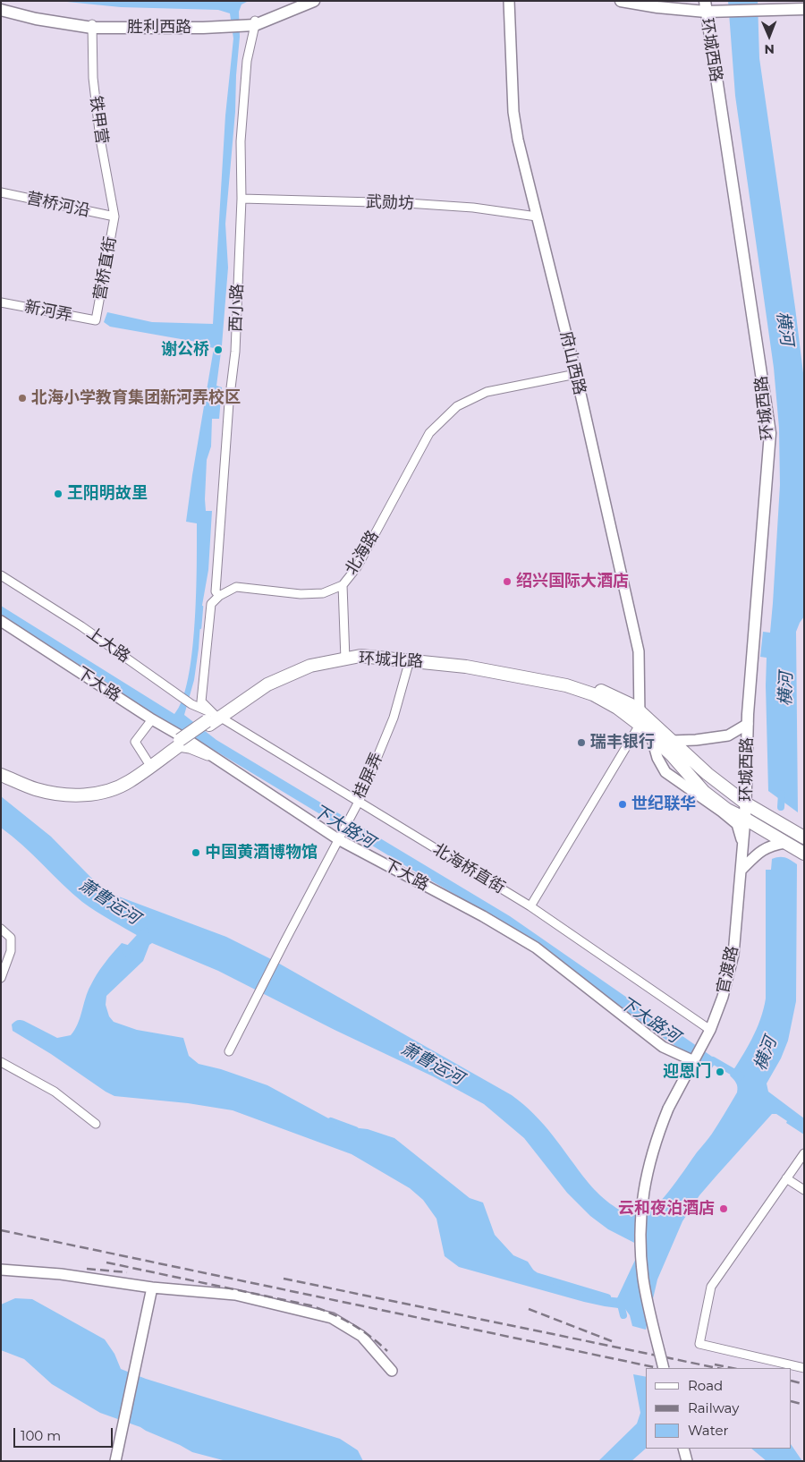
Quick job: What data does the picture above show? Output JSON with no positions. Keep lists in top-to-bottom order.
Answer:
{
  "streets": {
    "main road": ["胜利西路", "环城西路", "环城北路"],
    "street": [
      "铁甲营",
      "武勋坊",
      "营桥河沿",
      "营桥直街",
      "西小路",
      "新河弄",
      "府山西路",
      "北海路",
      "上大路",
      "下大路",
      "桂屏弄",
      "北海桥直街",
      "官渡路"
    ]
  },
  "crossings": [
    ["胜利西路", "铁甲营"],
    ["胜利西路", "西小路"],
    ["环城西路", "环城北路"],
    ["环城西路", "官渡路"],
    ["铁甲营", "营桥河沿"],
    ["铁甲营", "营桥直街"],
    ["武勋坊", "西小路"],
    ["武勋坊", "府山西路"],
    ["营桥河沿", "营桥直街"],
    ["营桥直街", "新河弄"],
    ["西小路", "北海路"],
    ["府山西路", "北海路"],
    ["府山西路", "环城北路"],
    ["上大路", "环城北路"],
    ["上大路", "北海桥直街"],
    ["环城北路", "桂屏弄"],
    ["环城北路", "北海桥直街"],
    ["环城北路", "官渡路"],
    ["下大路", "桂屏弄"],
    ["下大路", "官渡路"],
    ["桂屏弄", "北海桥直街"],
    ["北海桥直街", "官渡路"]
  ],
  "water": ["横河", "下大路河", "萧曹运河"],
  "places": [
    "谢公桥",
    "北海小学教育集团新河弄校区",
    "王阳明故里",
    "绍兴国际大酒店",
    "瑞丰银行",
    "世纪联华",
    "中国黄酒博物馆",
    "迎恩门",
    "云和夜泊酒店"
  ],
  "legend": ["Road", "Railway", "Water"],
  "scale_bar": "100 m",
  "north": "bottom"
}
